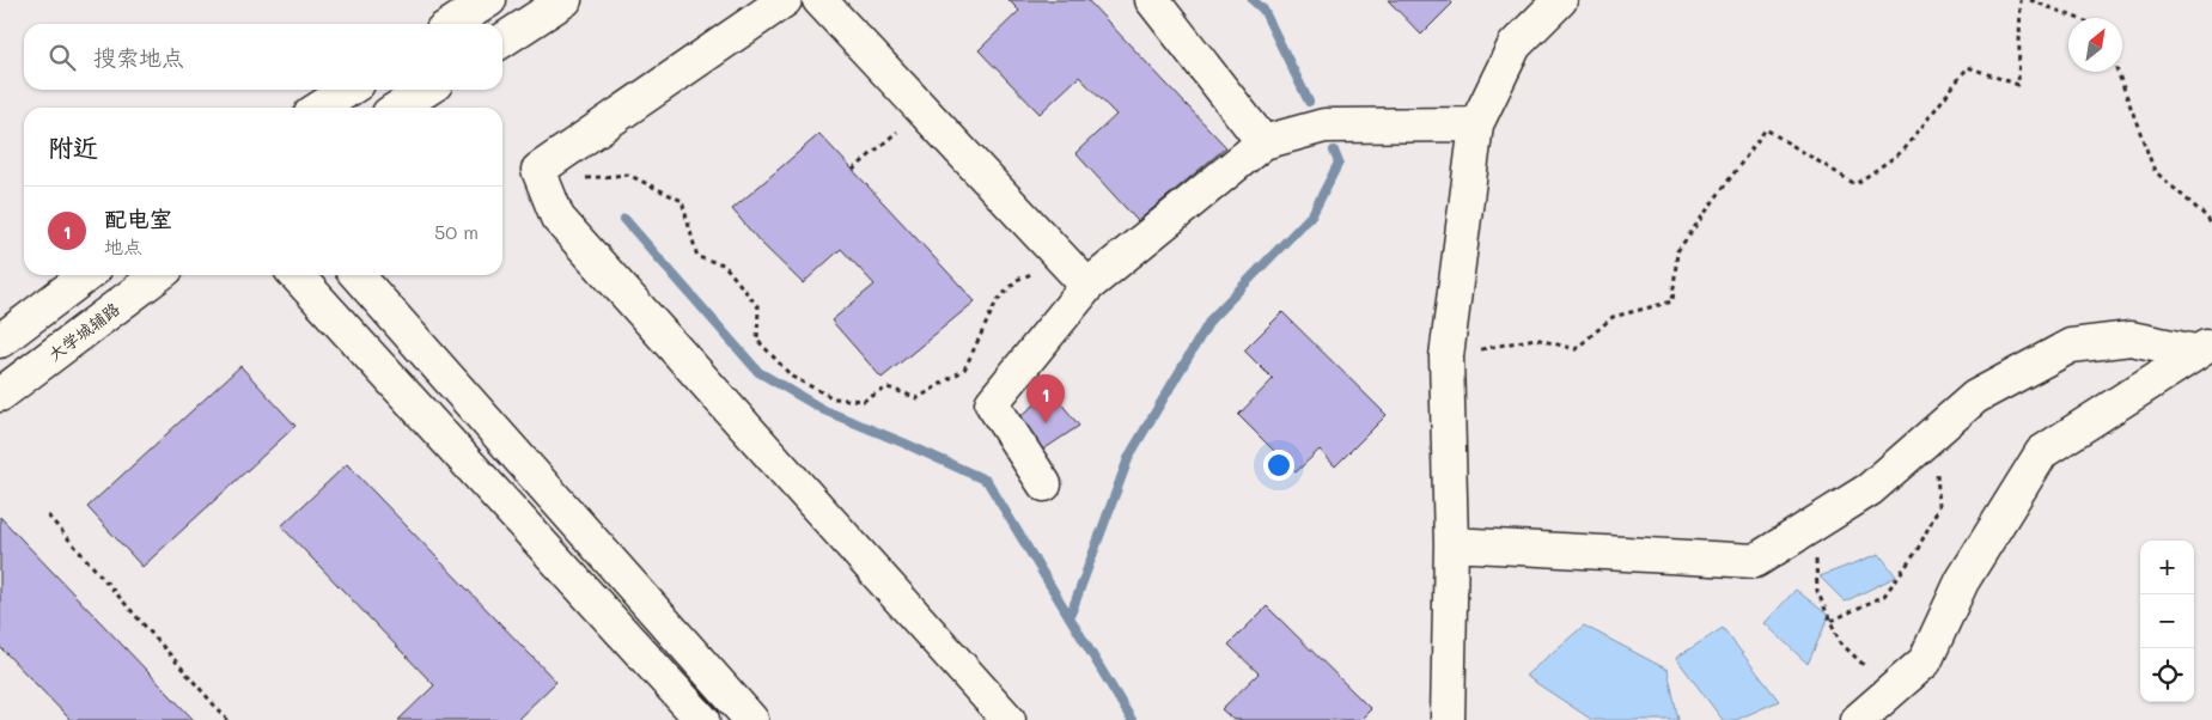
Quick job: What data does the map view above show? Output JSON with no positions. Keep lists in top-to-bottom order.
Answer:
{
  "streets": {
    "street": ["大学城辅路"]
  },
  "north": "top right",
  "page": {
    "search": "搜索地点",
    "heading": "附近",
    "list": [
      {
        "mark": "1",
        "name": "配电室",
        "note": "地点",
        "value": "50 m"
      }
    ],
    "pins": "1",
    "map_buttons": ["+", "−"]
  }
}
